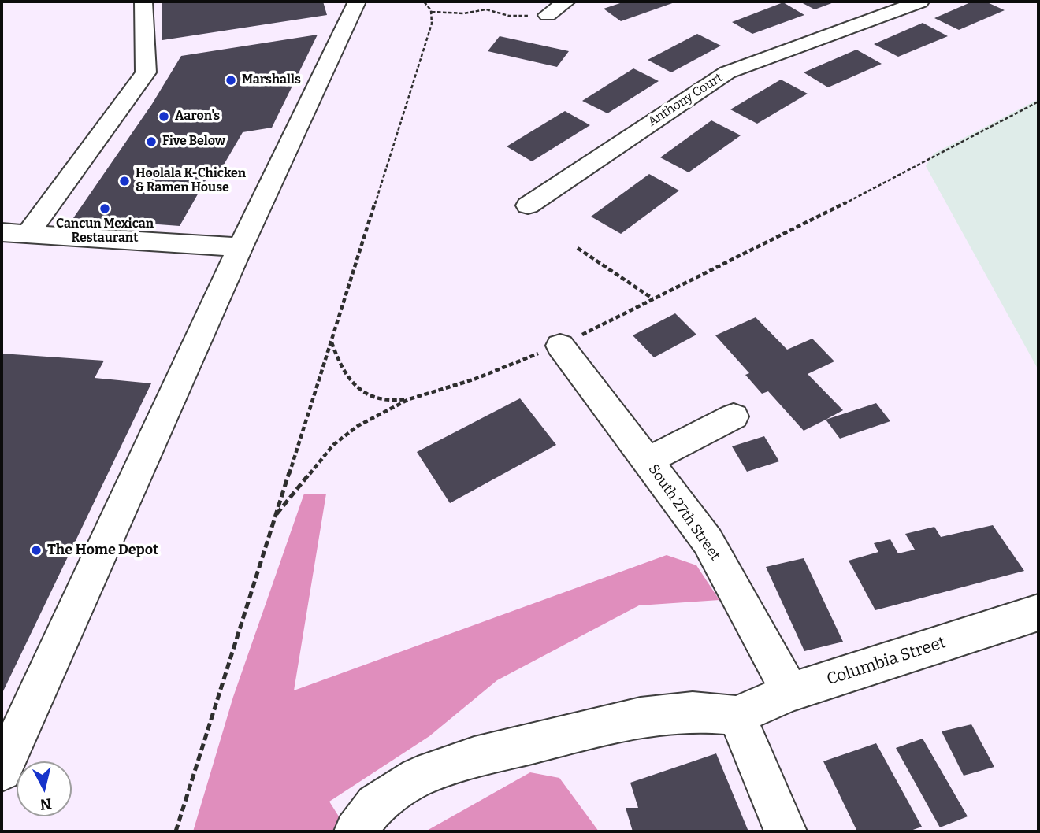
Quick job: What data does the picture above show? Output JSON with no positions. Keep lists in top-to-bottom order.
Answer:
{
  "streets": {
    "street": ["Anthony Court", "South 27th Street", "Columbia Street"]
  },
  "crossings": [
    ["South 27th Street", "Columbia Street"]
  ],
  "places": [
    "Marshalls",
    "Aaron's",
    "Five Below",
    "Hoolala K-Chicken & Ramen House",
    "Cancun Mexican Restaurant",
    "The Home Depot"
  ],
  "north": "bottom"
}
